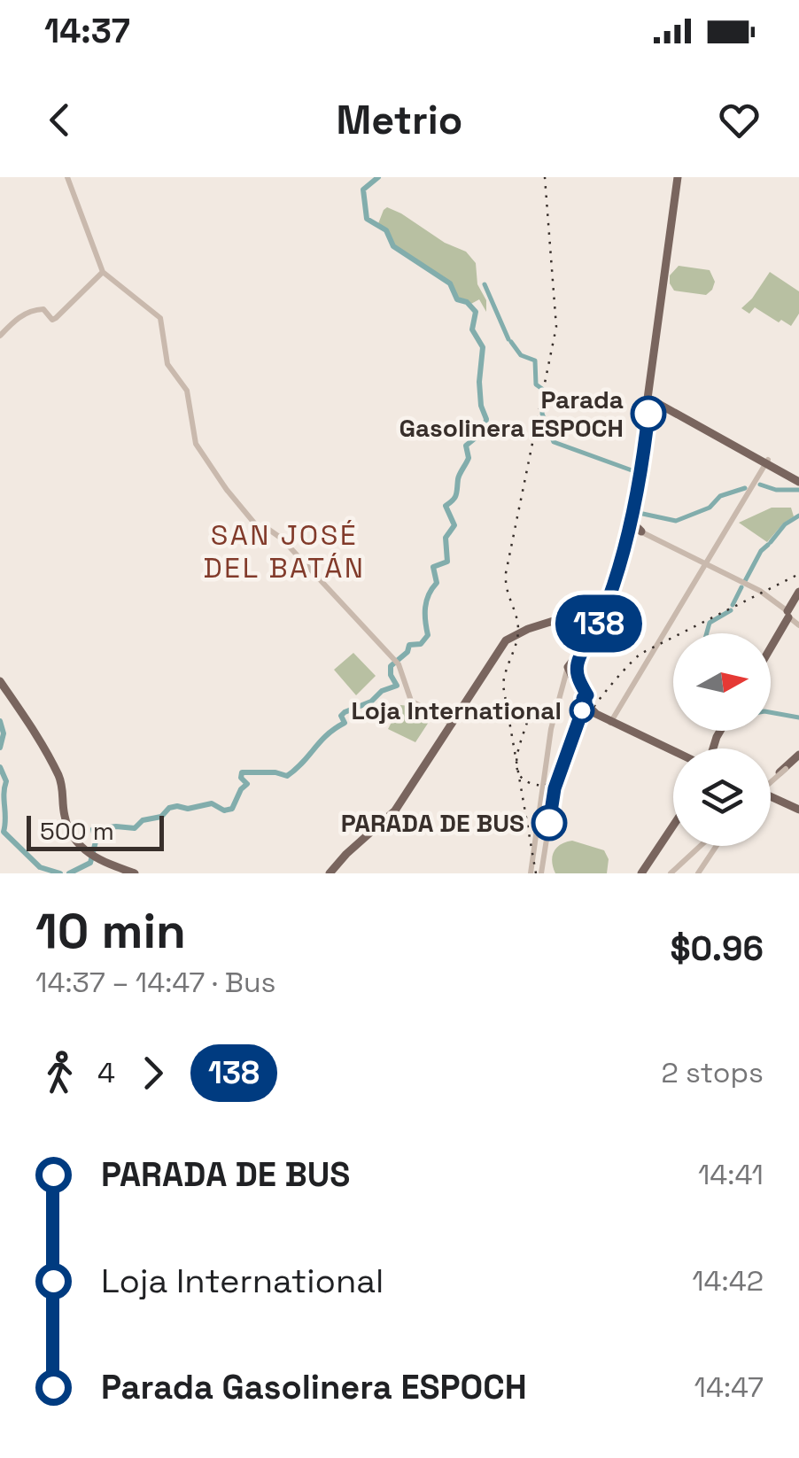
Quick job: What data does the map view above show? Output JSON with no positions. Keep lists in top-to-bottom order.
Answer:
{
  "districts": ["SAN JOSÉ DEL BATÁN"],
  "places": ["Parada Gasolinera ESPOCH", "Loja International", "PARADA DE BUS"],
  "lines": ["bus line 138"],
  "scale_bar": "500 m",
  "north": "right",
  "page": {
    "status": "14:37",
    "header": "Metrio",
    "on_map": "138",
    "scale": "500 m",
    "heading": ["10 min", "14:37 – 14:47 · Bus", "$0.96"],
    "legs": ["4", "138", "2 stops"],
    "list": [
      {
        "name": "PARADA DE BUS",
        "value": "14:41"
      },
      {
        "name": "Loja International",
        "value": "14:42"
      },
      {
        "name": "Parada Gasolinera ESPOCH",
        "value": "14:47"
      }
    ]
  }
}
